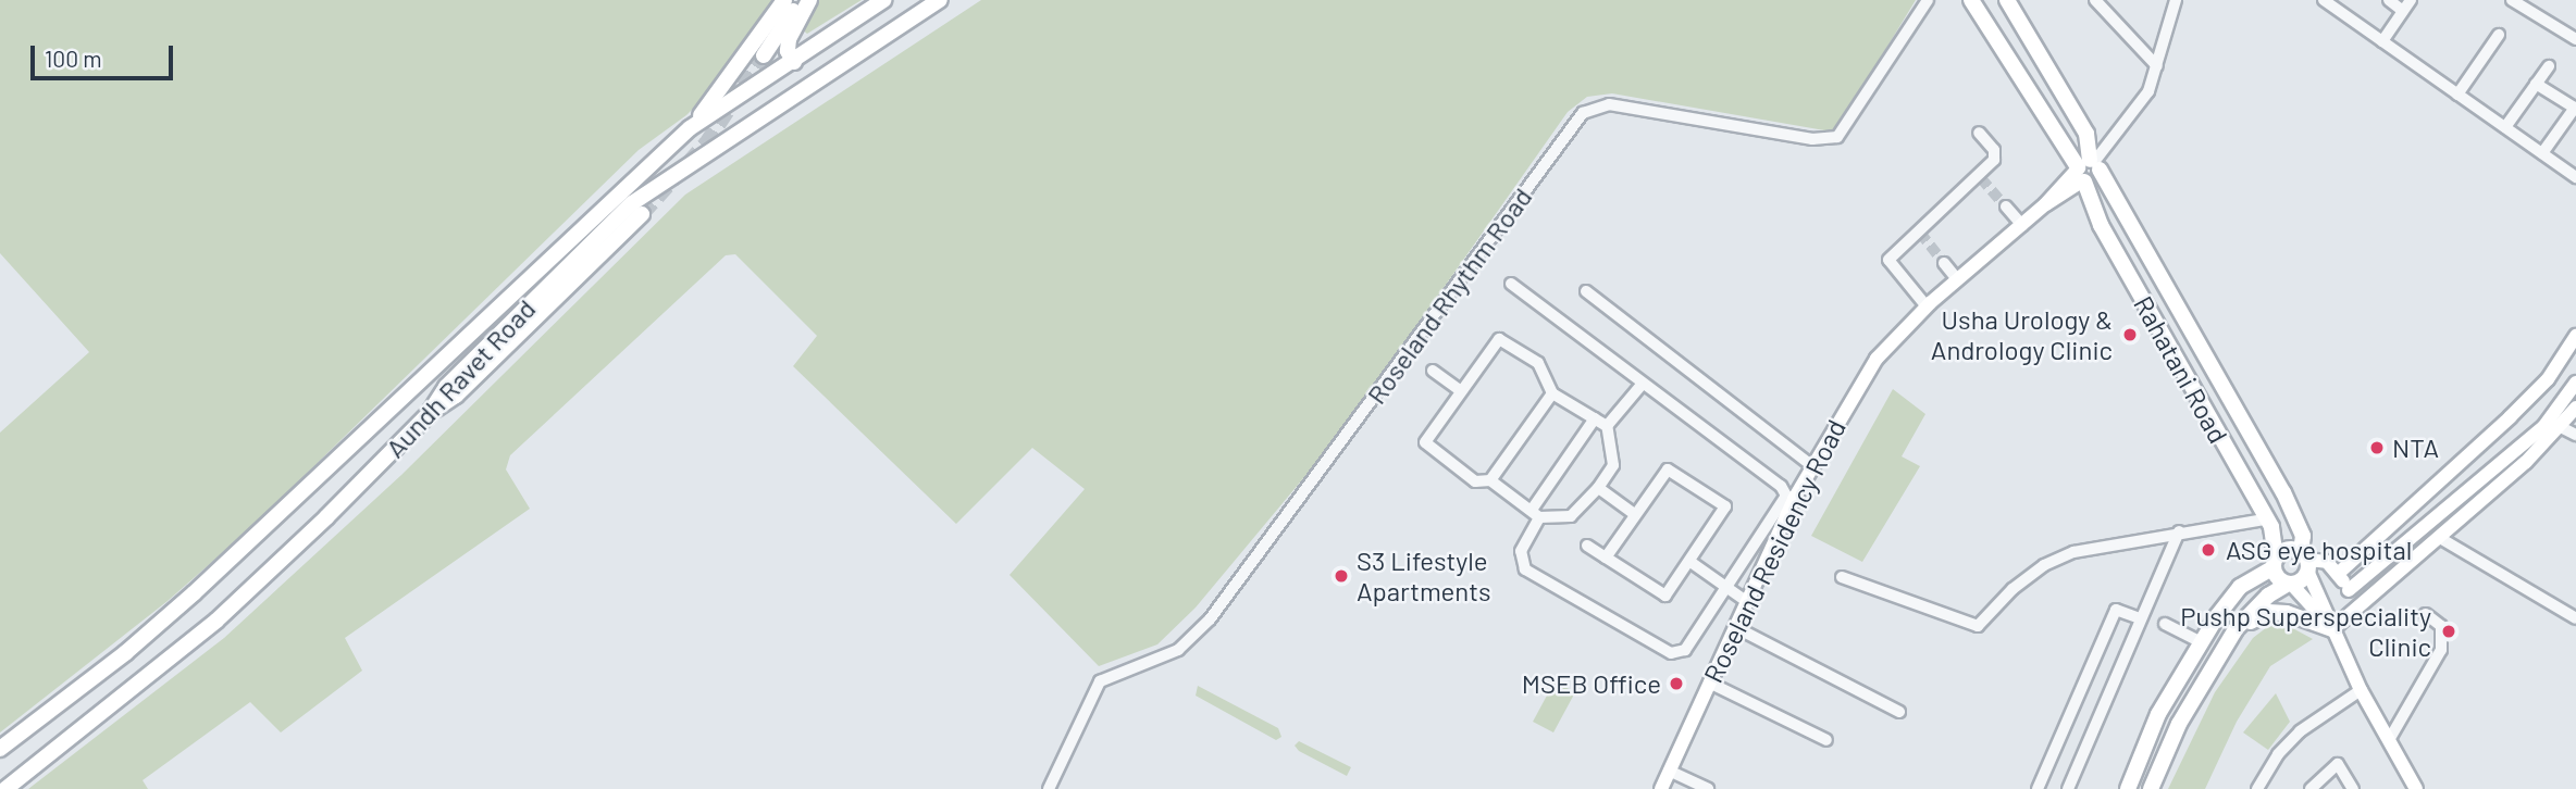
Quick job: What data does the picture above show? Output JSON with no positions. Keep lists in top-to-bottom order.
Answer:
{
  "streets": {
    "main road": ["Rahatani Road", "Aundh Ravet Road"],
    "street": ["Roseland Rhythm Road", "Roseland Residency Road"]
  },
  "crossings": [
    ["Rahatani Road", "Roseland Residency Road"]
  ],
  "places": [
    "Usha Urology & Andrology Clinic",
    "NTA",
    "ASG eye hospital",
    "S3 Lifestyle Apartments",
    "Pushp Superspeciality Clinic",
    "MSEB Office"
  ],
  "scale_bar": "100 m"
}
